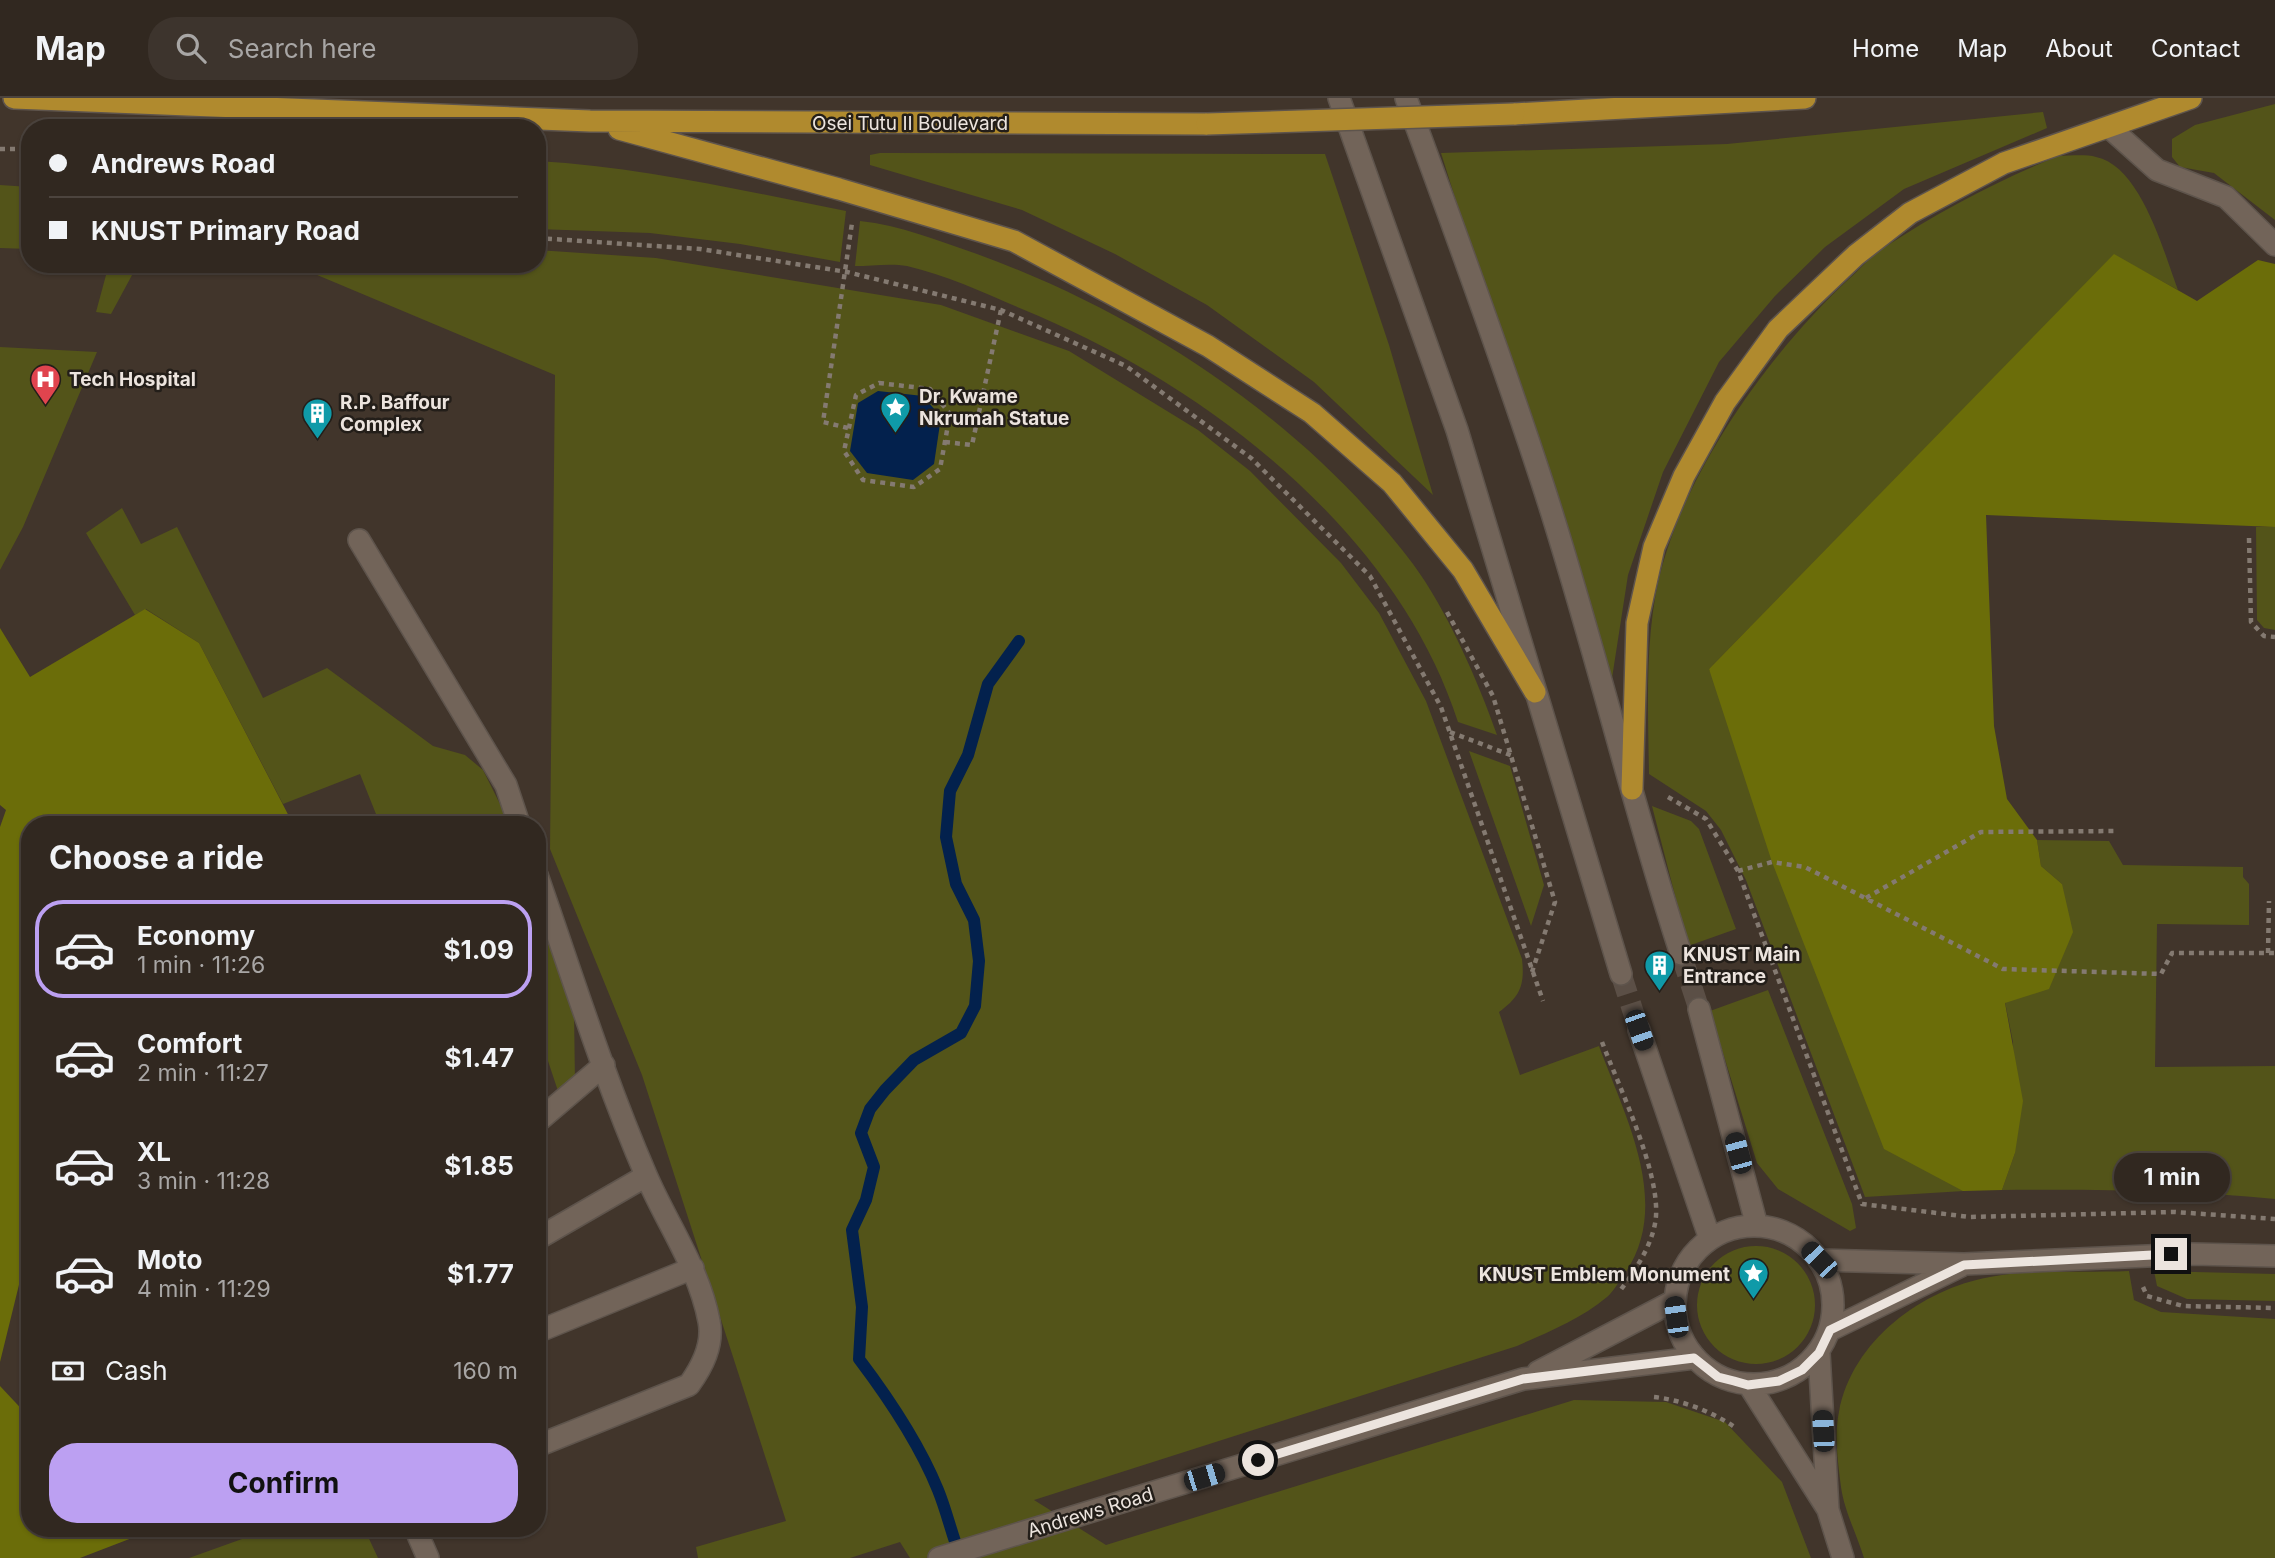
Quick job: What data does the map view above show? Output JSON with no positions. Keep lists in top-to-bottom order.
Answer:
{
  "streets": {
    "highway": ["Osei Tutu II Boulevard"],
    "street": ["Andrews Road"]
  },
  "places": {
    "hospital": ["Tech Hospital"],
    "place": ["Dr. Kwame Nkrumah Statue", "KNUST Emblem Monument"],
    "building": ["R.P. Baffour Complex", "KNUST Main Entrance"]
  },
  "page": {
    "header": "Map",
    "search": "Search here",
    "nav": [
      "Home",
      "Map",
      "About",
      "Contact"
    ],
    "banner": ["Andrews Road", "KNUST Primary Road"],
    "heading": "Choose a ride",
    "list": [
      {
        "name": "Economy",
        "note": "1 min · 11:26",
        "value": "$1.09"
      },
      {
        "name": "Comfort",
        "note": "2 min · 11:27",
        "value": "$1.47"
      },
      {
        "name": "XL",
        "note": "3 min · 11:28",
        "value": "$1.85"
      },
      {
        "name": "Moto",
        "note": "4 min · 11:29",
        "value": "$1.77"
      }
    ],
    "bubble": "1 min",
    "pay": ["Cash", "160 m"],
    "buttons": "Confirm"
  }
}
